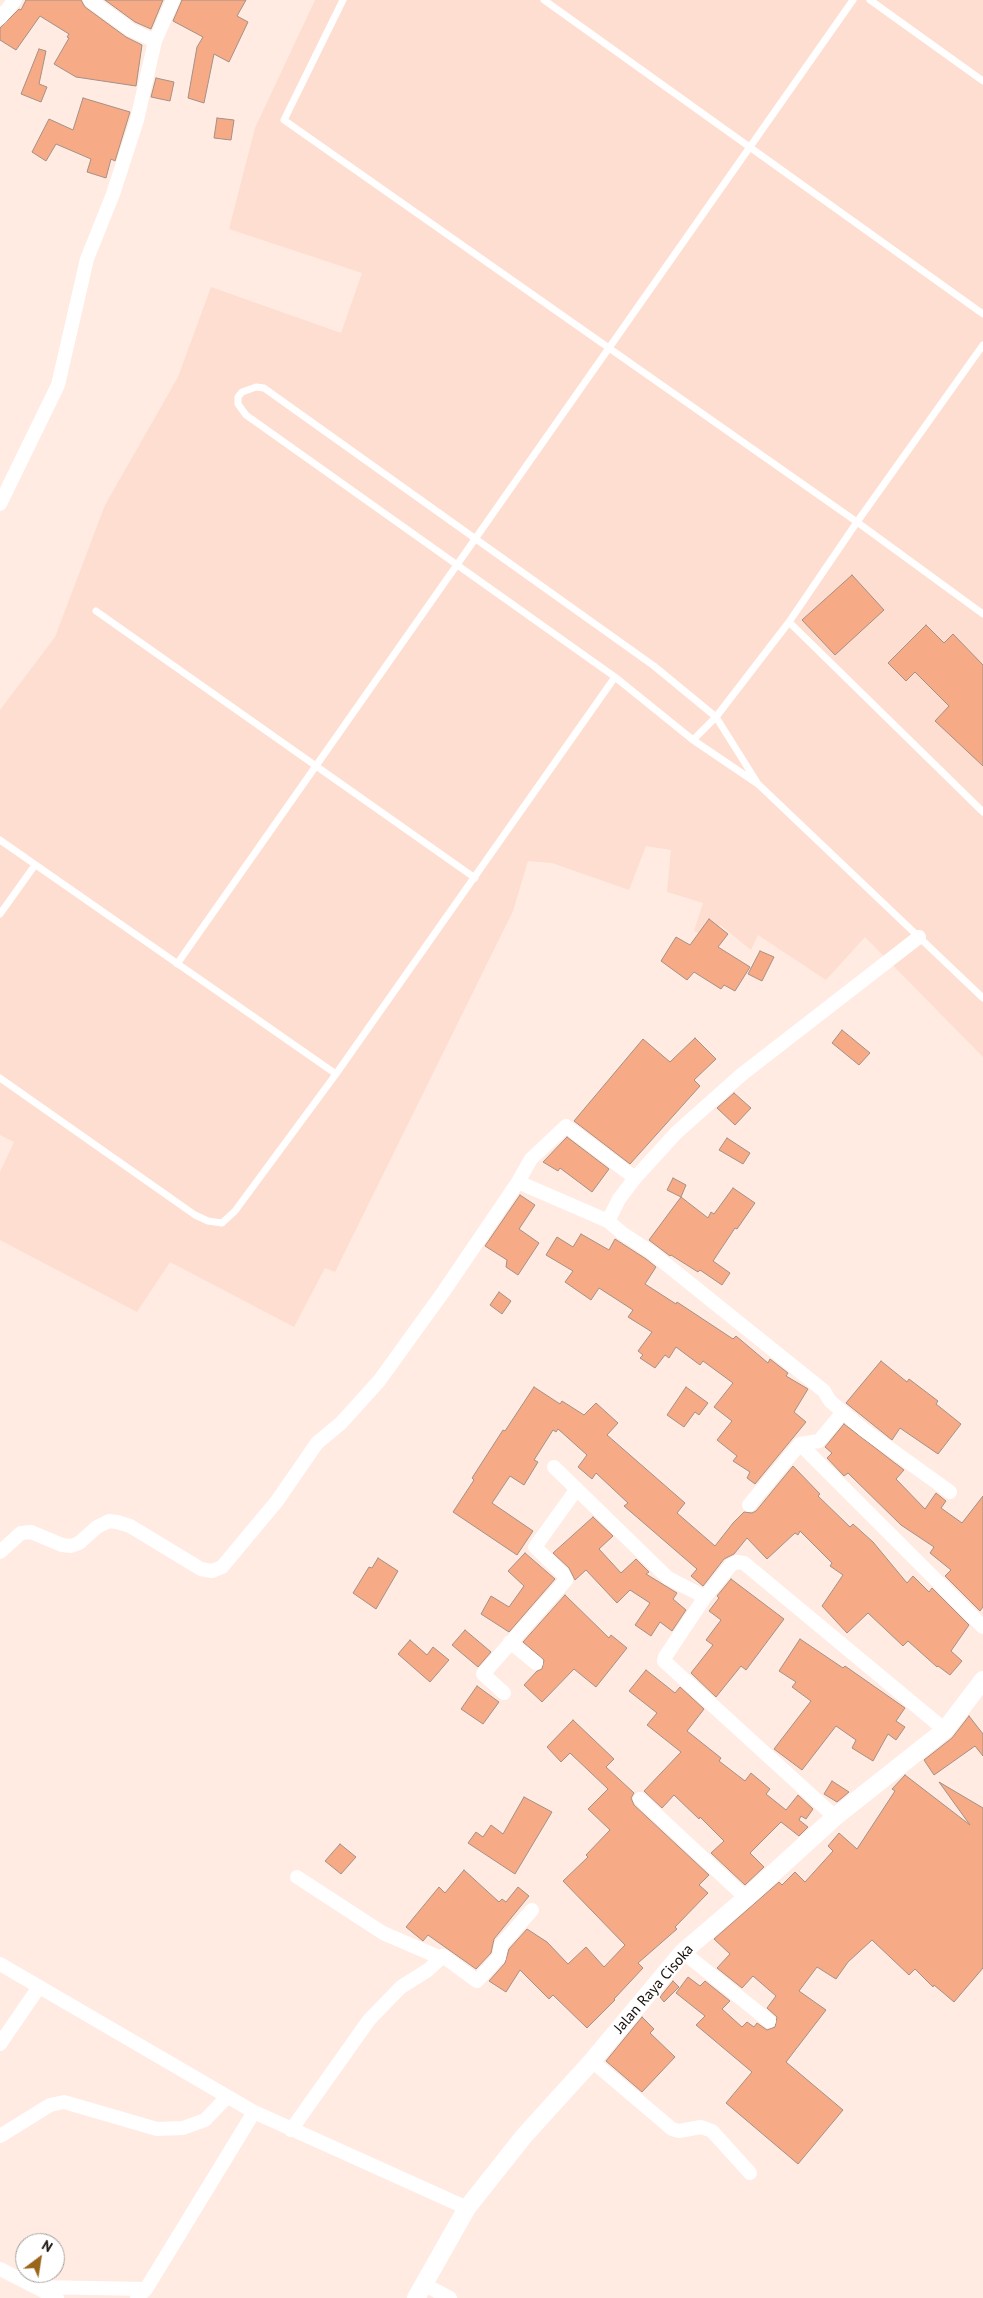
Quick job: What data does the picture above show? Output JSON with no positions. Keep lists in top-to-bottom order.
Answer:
{
  "streets": {
    "street": ["Jalan Raya Cisoka"]
  },
  "north": "top right"
}
